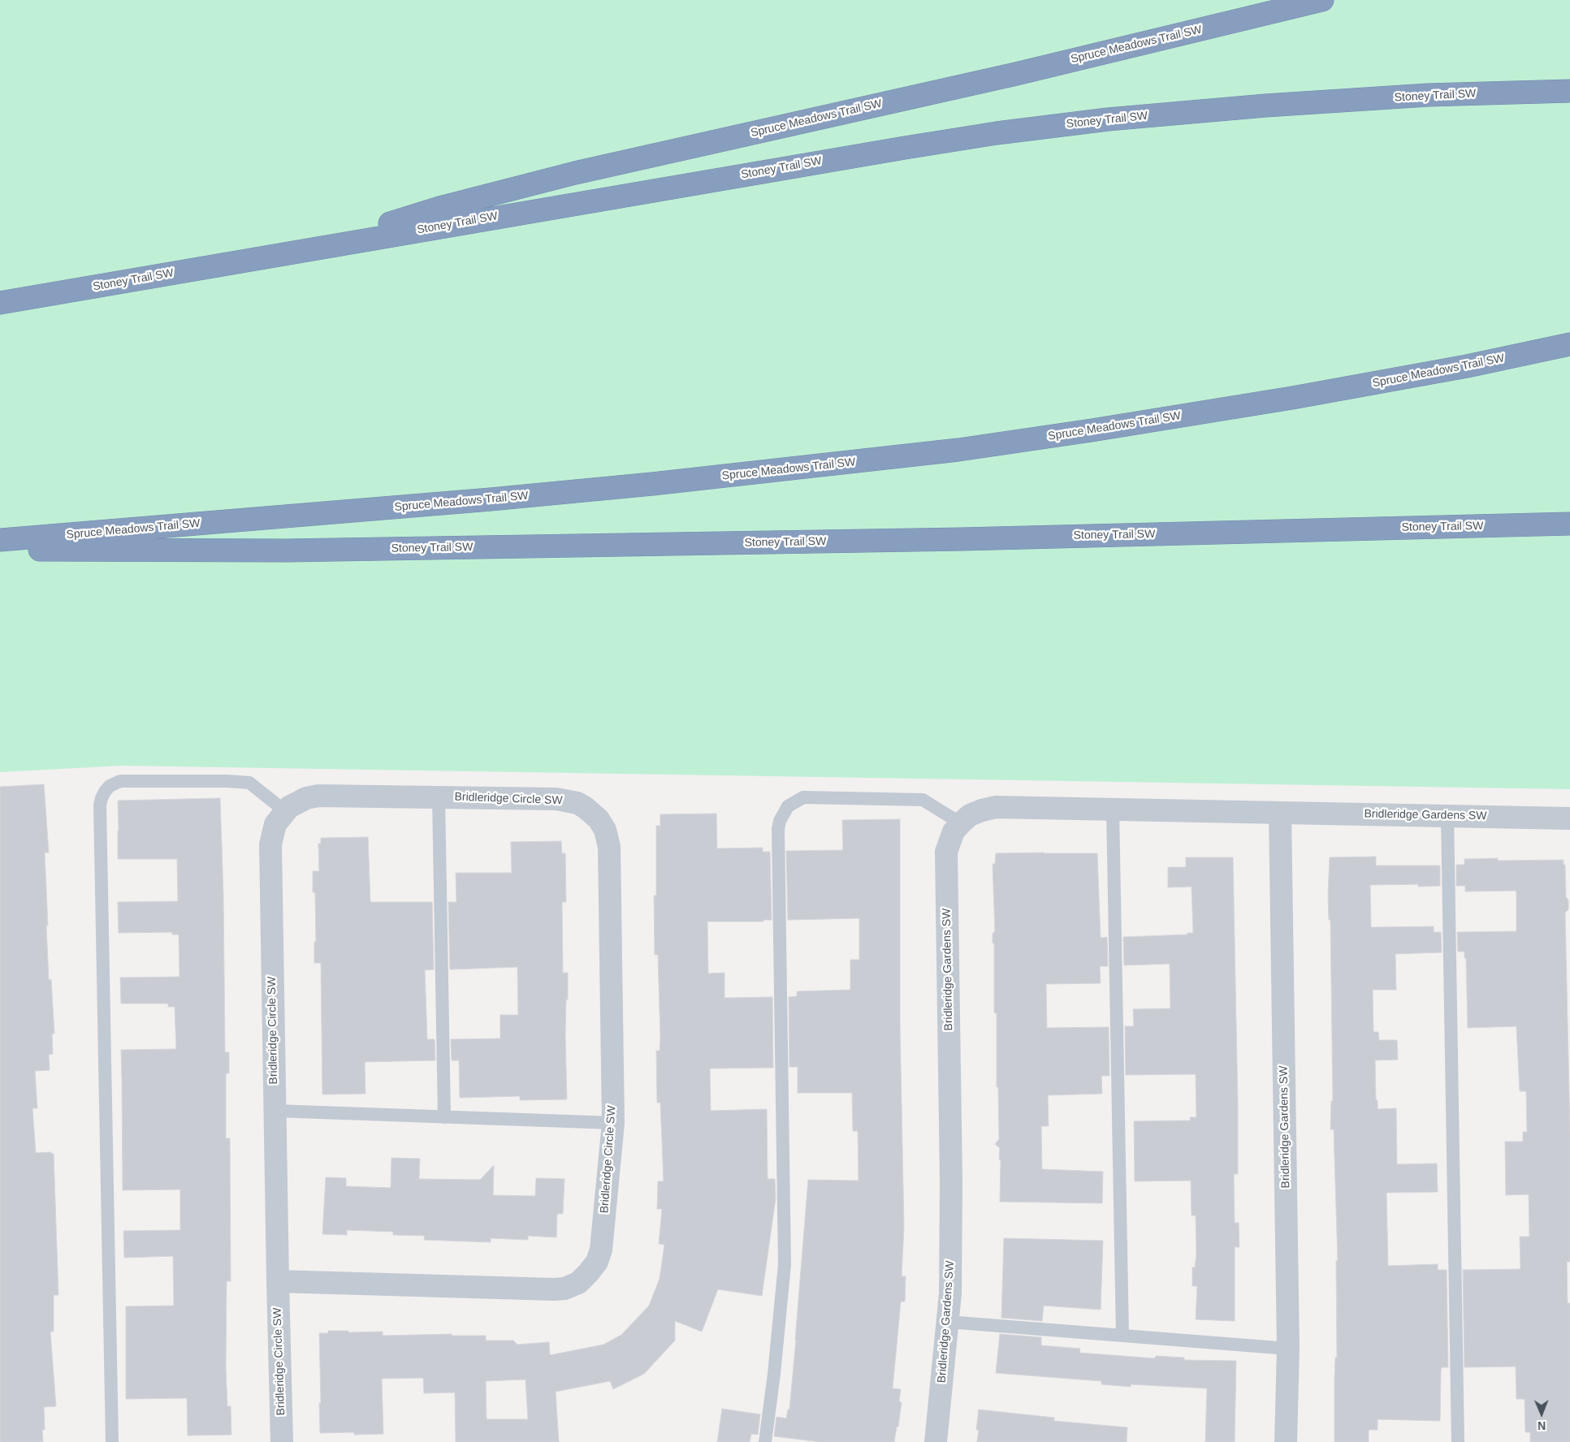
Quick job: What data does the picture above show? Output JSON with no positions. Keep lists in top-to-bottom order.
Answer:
{
  "streets": {
    "highway": ["Spruce Meadows Trail SW", "Stoney Trail SW"],
    "street": ["Bridleridge Circle SW", "Bridleridge Gardens SW"]
  },
  "crossings": [
    ["Spruce Meadows Trail SW", "Stoney Trail SW"]
  ],
  "north": "bottom"
}
